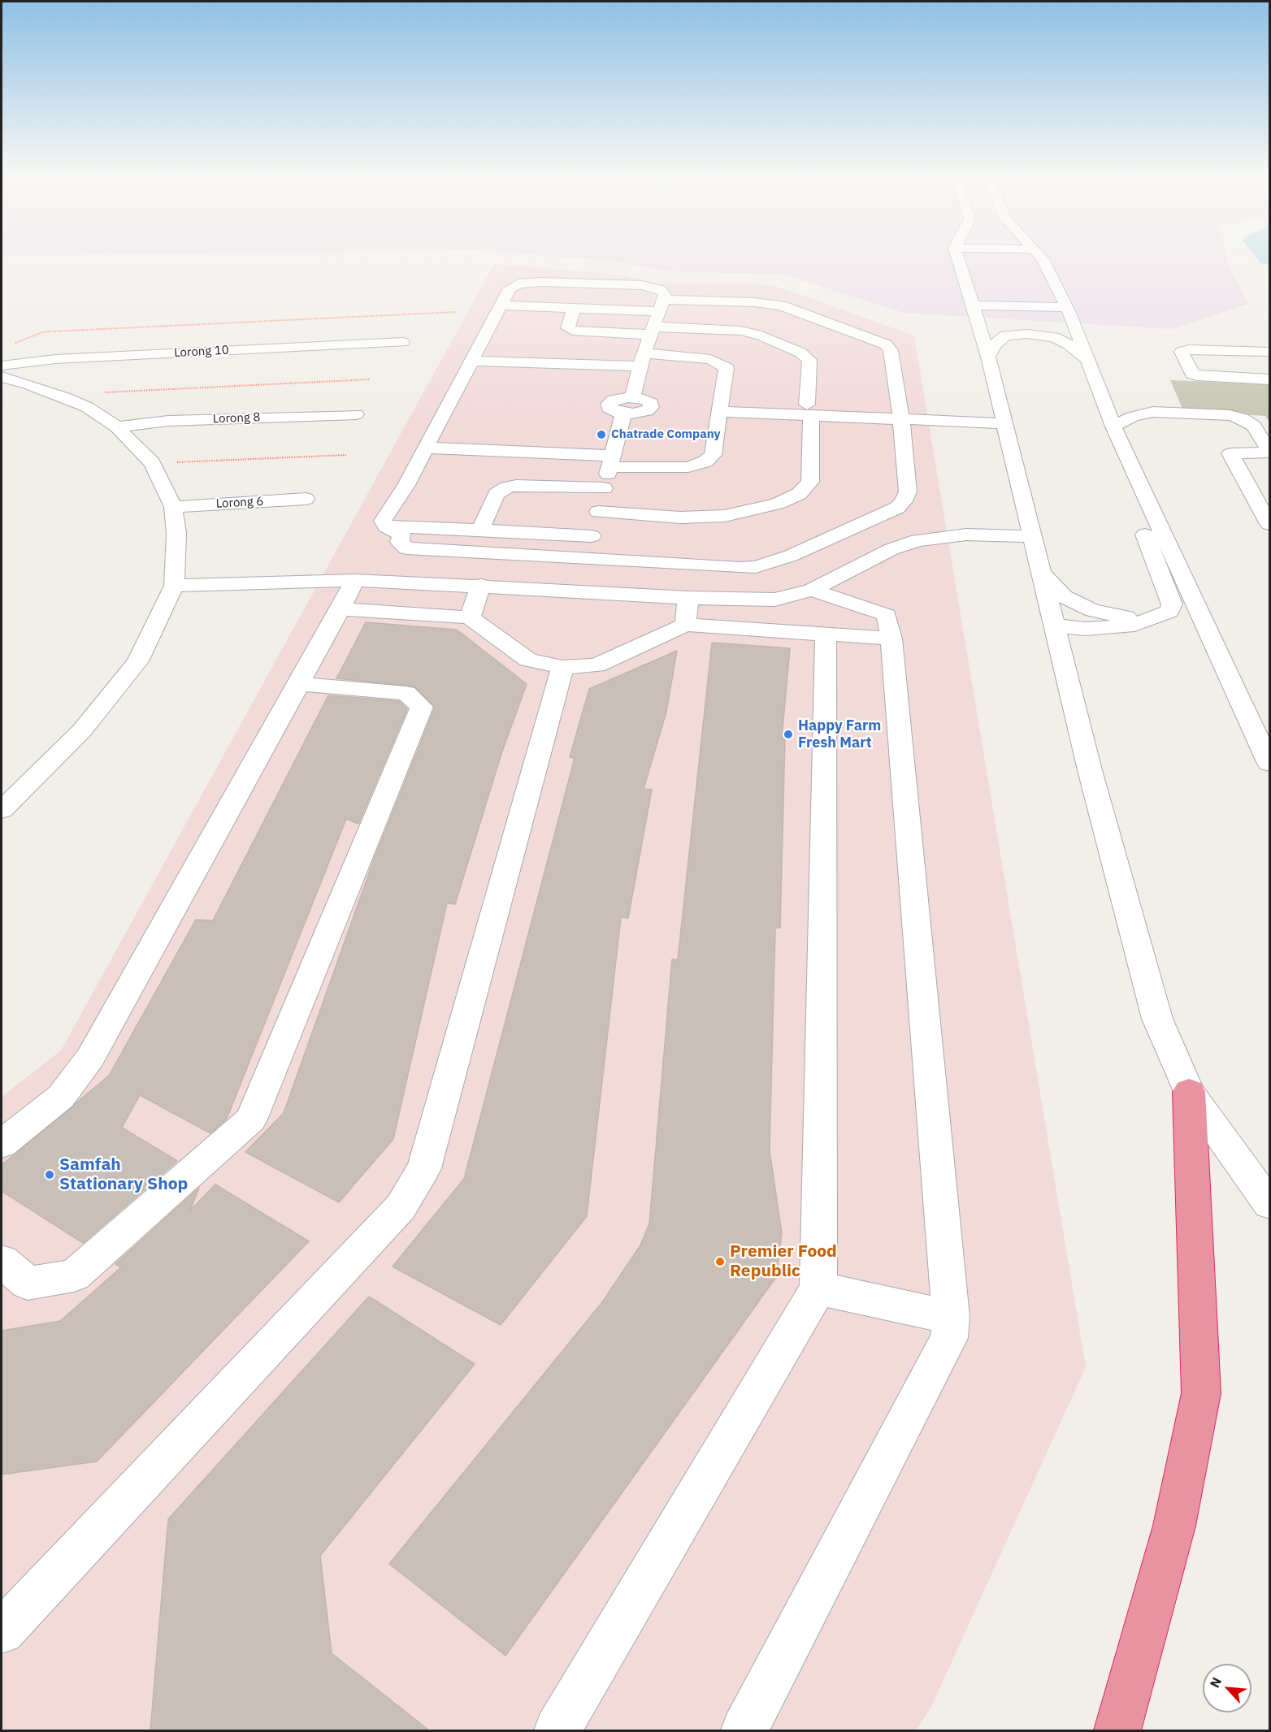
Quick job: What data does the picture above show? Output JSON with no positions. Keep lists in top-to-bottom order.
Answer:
{
  "streets": {
    "street": ["Lorong 10", "Lorong 8", "Lorong 6"]
  },
  "places": [
    "Chatrade Company",
    "Happy Farm Fresh Mart",
    "Samfah Stationary Shop",
    "Premier Food Republic"
  ],
  "north": "top left"
}
